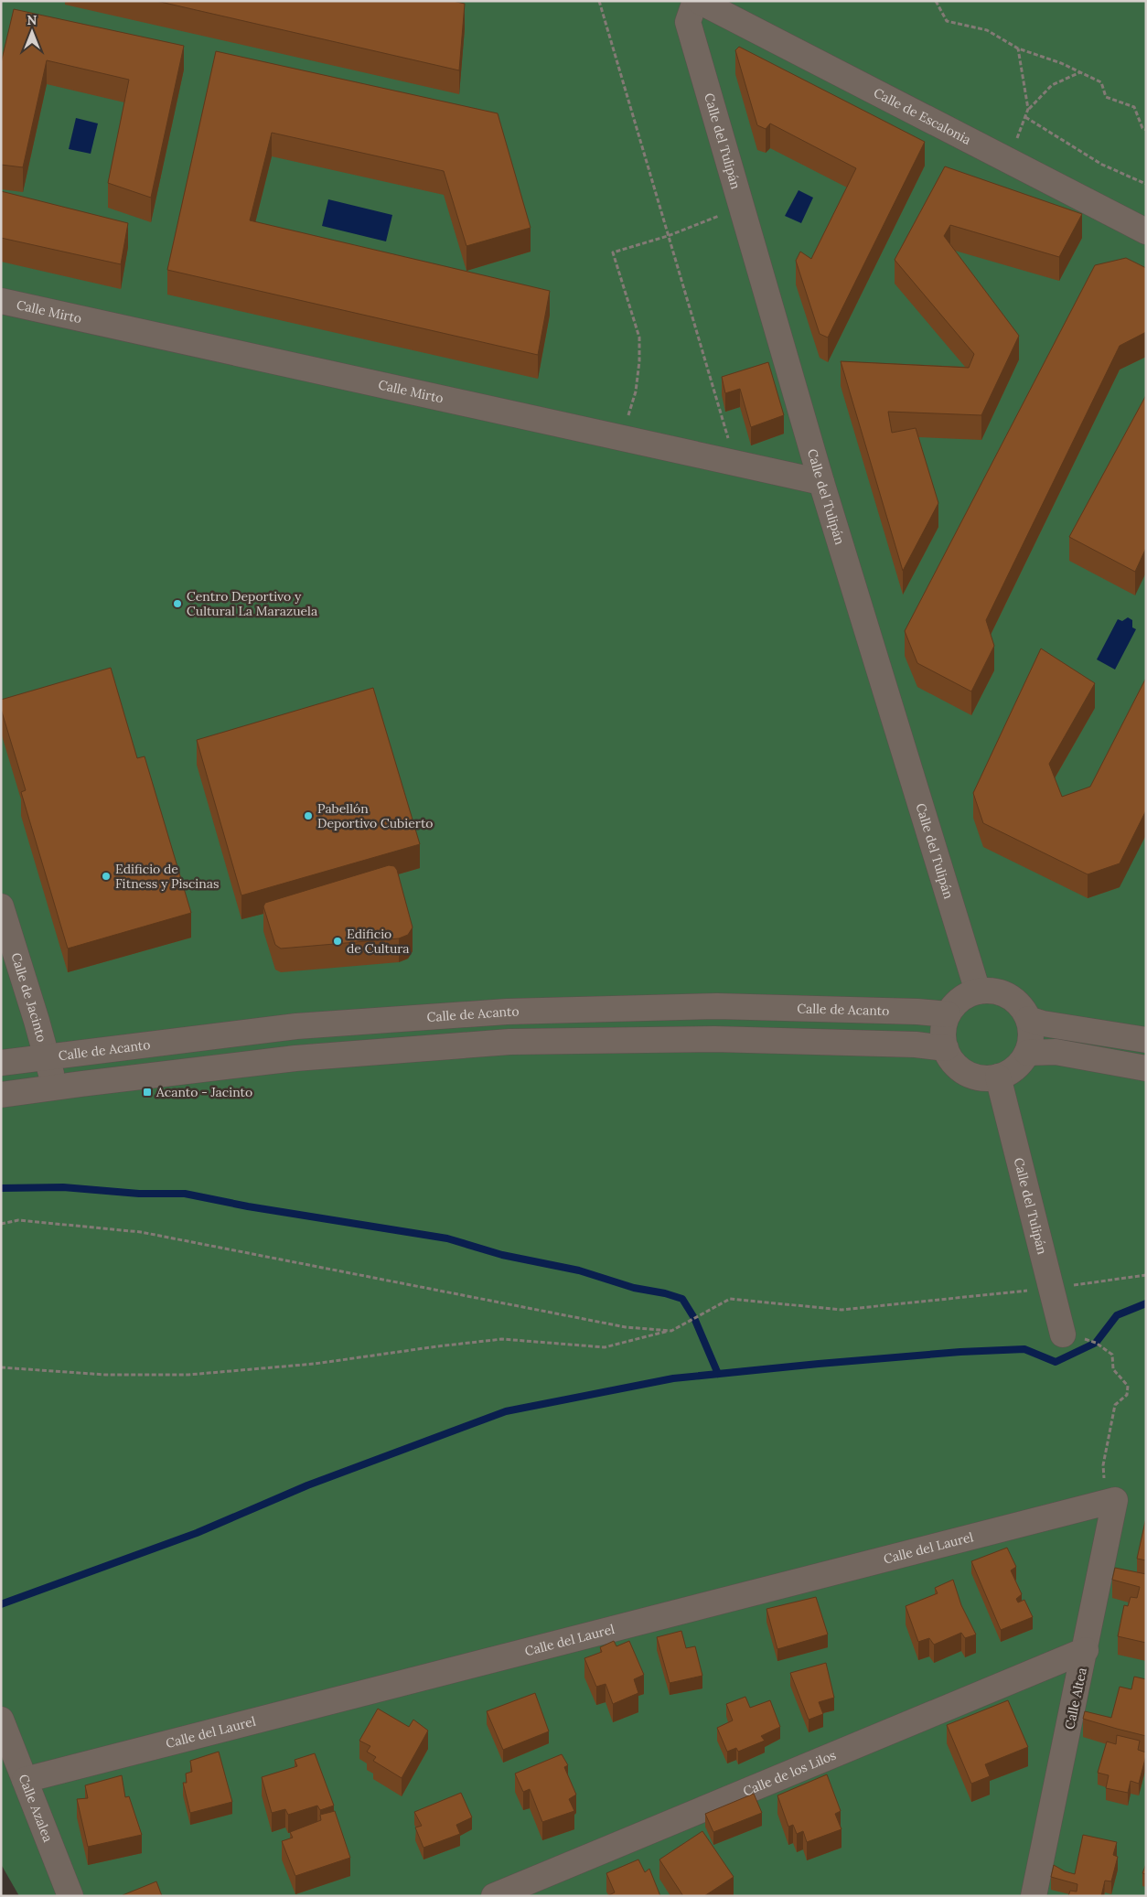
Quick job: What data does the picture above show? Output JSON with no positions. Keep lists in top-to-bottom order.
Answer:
{
  "streets": {
    "street": [
      "Calle de Escalonia",
      "Calle del Tulipán",
      "Calle Mirto",
      "Calle de Jacinto",
      "Calle de Acanto",
      "Calle del Laurel",
      "Calle Altea",
      "Calle de los Lilos",
      "Calle Azalea"
    ]
  },
  "crossings": [
    ["Calle del Tulipán", "Calle Mirto"],
    ["Calle del Tulipán", "Calle de Acanto"],
    ["Calle de Jacinto", "Calle de Acanto"],
    ["Calle del Laurel", "Calle Altea"],
    ["Calle del Laurel", "Calle Azalea"],
    ["Calle Altea", "Calle de los Lilos"]
  ],
  "places": {
    "other": [
      "Centro Deportivo y Cultural La Marazuela",
      "Pabellón Deportivo Cubierto",
      "Edificio de Fitness y Piscinas",
      "Edificio de Cultura"
    ],
    "transit": ["Acanto - Jacinto"]
  },
  "north": "top"
}
